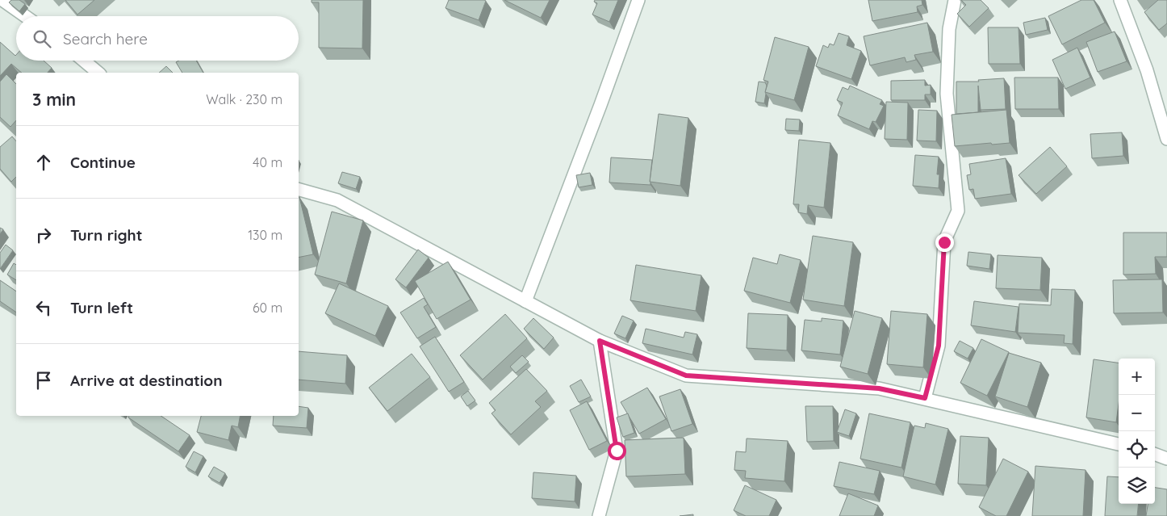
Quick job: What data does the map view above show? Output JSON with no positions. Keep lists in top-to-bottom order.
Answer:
{
  "page": {
    "search": "Search here",
    "heading": ["3 min", "Walk · 230 m"],
    "list": [
      ["Continue", "40 m"],
      ["Turn right", "130 m"],
      ["Turn left", "60 m"],
      "Arrive at destination"
    ],
    "map_buttons": ["+", "−"]
  }
}
